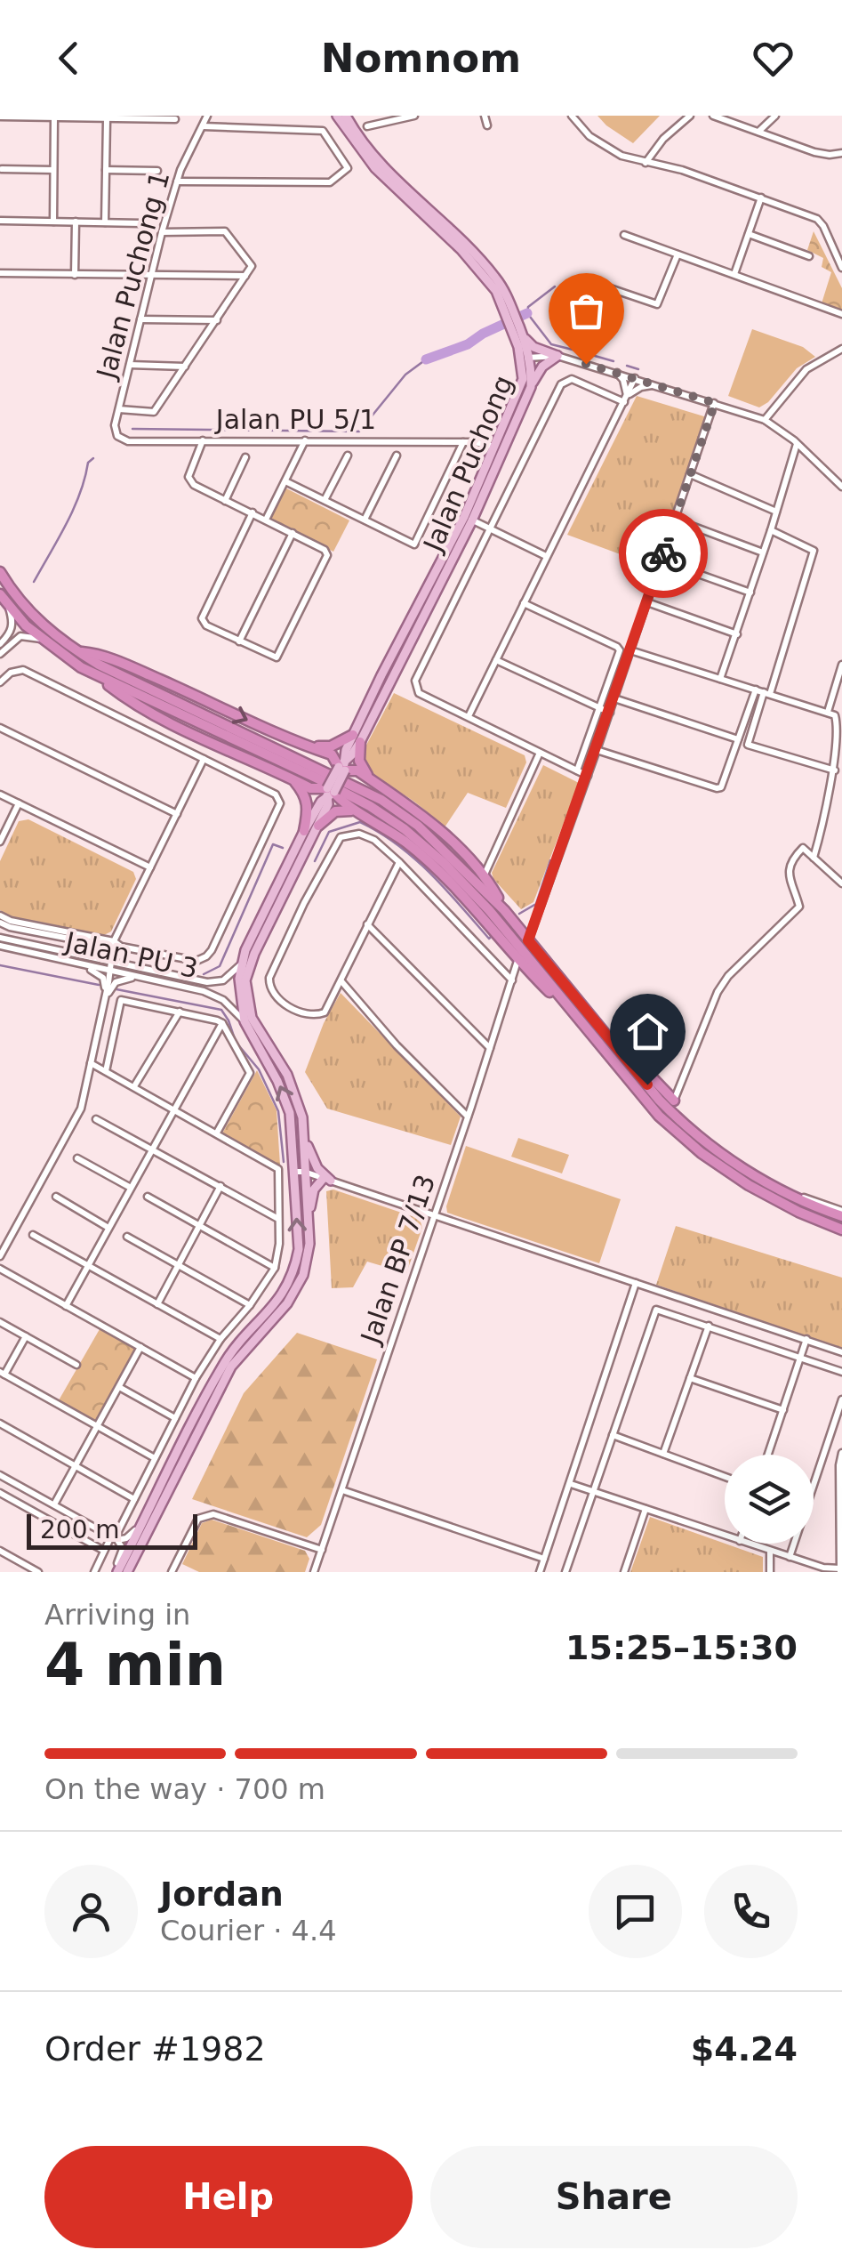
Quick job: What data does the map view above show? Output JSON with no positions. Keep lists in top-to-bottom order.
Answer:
{
  "streets": {
    "main road": ["Jalan Puchong"],
    "street": [
      "Jalan Puchong 1",
      "Jalan PU 5/1",
      "Jalan PU 3",
      "Jalan BP 7/13"
    ]
  },
  "crossings": [
    ["Jalan Puchong 1", "Jalan PU 5/1"],
    ["Jalan PU 5/1", "Jalan Puchong"],
    ["Jalan Puchong", "Jalan PU 3"]
  ],
  "scale_bar": "200 m",
  "page": {
    "header": "Nomnom",
    "scale": "200 m",
    "heading": ["4 min", "Arriving in", "15:25–15:30"],
    "panel": [
      "Jordan",
      "Courier · 4.4",
      "Order #1982",
      "$4.24"
    ],
    "bar": "On the way · 700 m",
    "buttons": ["Help", "Share"]
  }
}
